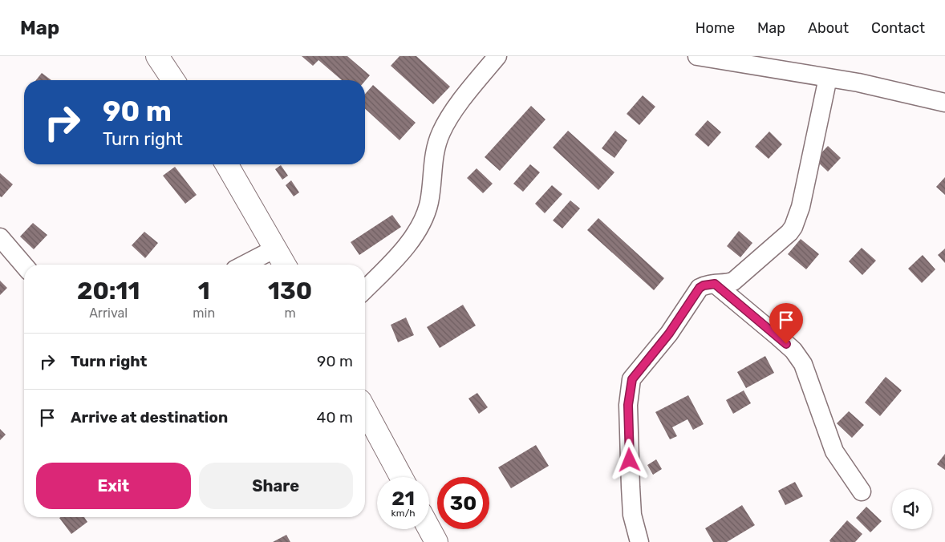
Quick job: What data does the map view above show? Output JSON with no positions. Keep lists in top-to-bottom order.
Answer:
{
  "page": {
    "header": "Map",
    "nav": [
      "Home",
      "Map",
      "About",
      "Contact"
    ],
    "turn": ["90 m", "Turn right"],
    "eta": [
      "20:11",
      "Arrival",
      "1",
      "min",
      "130",
      "m"
    ],
    "list": [
      {
        "name": "Turn right",
        "value": "90 m"
      },
      {
        "name": "Arrive at destination",
        "value": "40 m"
      }
    ],
    "buttons": ["Exit", "Share"],
    "speed": "21 km/h",
    "limit": "30"
  }
}
